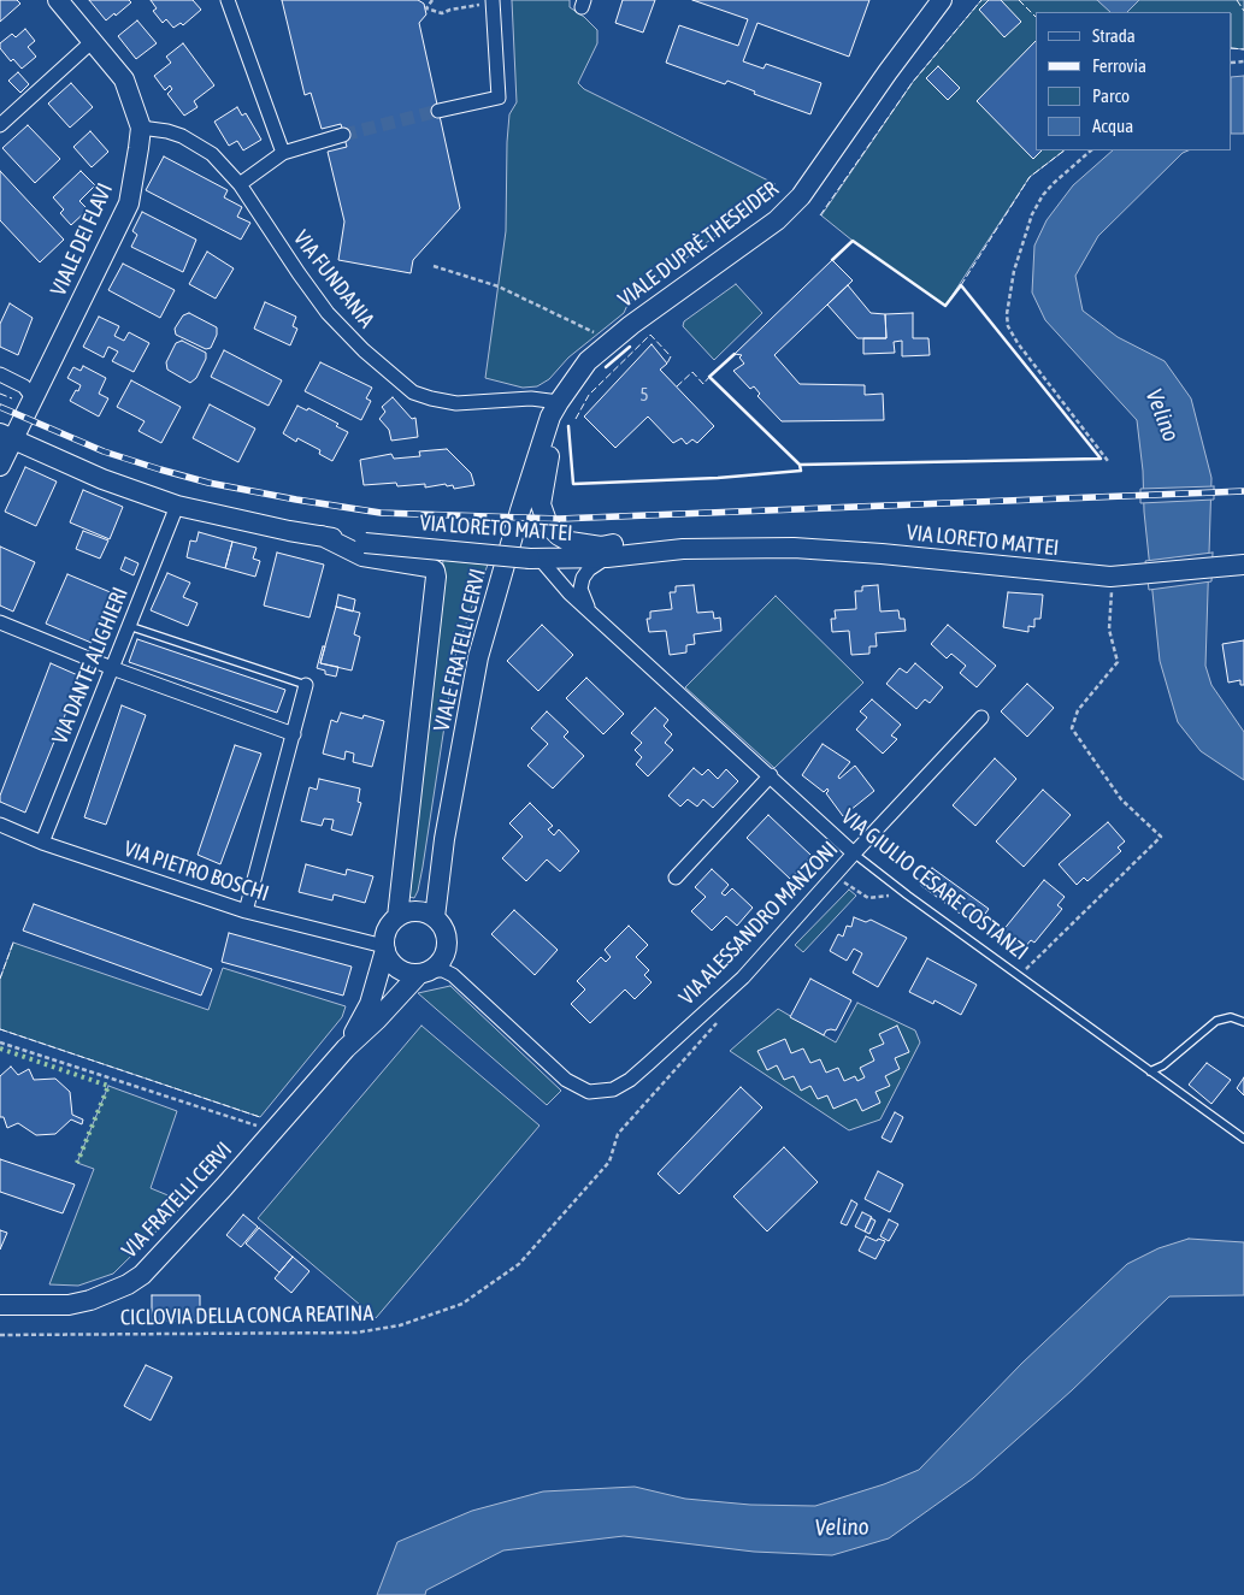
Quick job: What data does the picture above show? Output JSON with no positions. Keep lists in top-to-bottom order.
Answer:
{
  "streets": {
    "street": [
      "VIALE DEI FLAVI",
      "VIALE DUPRÈ THESEIDER",
      "VIA FUNDANIA",
      "VIA LORETO MATTEI",
      "VIALE FRATELLI CERVI",
      "VIA DANTE ALIGHIERI",
      "VIA PIETRO BOSCHI",
      "VIA GIULIO CESARE COSTANZI",
      "VIA ALESSANDRO MANZONI",
      "VIA FRATELLI CERVI"
    ],
    "path": ["CICLOVIA DELLA CONCA REATINA"]
  },
  "crossings": [
    ["VIALE DEI FLAVI", "VIA FUNDANIA"],
    ["VIALE DEI FLAVI", "VIA LORETO MATTEI"],
    ["VIALE DUPRÈ THESEIDER", "VIA FUNDANIA"],
    ["VIALE DUPRÈ THESEIDER", "VIALE FRATELLI CERVI"],
    ["VIA FUNDANIA", "VIALE FRATELLI CERVI"],
    ["VIA LORETO MATTEI", "VIA DANTE ALIGHIERI"],
    ["VIA LORETO MATTEI", "VIA GIULIO CESARE COSTANZI"],
    ["VIALE FRATELLI CERVI", "VIA PIETRO BOSCHI"],
    ["VIALE FRATELLI CERVI", "VIA ALESSANDRO MANZONI"],
    ["VIALE FRATELLI CERVI", "VIA FRATELLI CERVI"],
    ["VIA DANTE ALIGHIERI", "VIA PIETRO BOSCHI"],
    ["VIA PIETRO BOSCHI", "VIA ALESSANDRO MANZONI"],
    ["VIA PIETRO BOSCHI", "VIA FRATELLI CERVI"],
    ["VIA GIULIO CESARE COSTANZI", "VIA ALESSANDRO MANZONI"],
    ["VIA ALESSANDRO MANZONI", "VIA FRATELLI CERVI"]
  ],
  "water": ["Velino"],
  "house_numbers": ["5"],
  "legend": [
    "Strada",
    "Ferrovia",
    "Parco",
    "Acqua"
  ]
}
